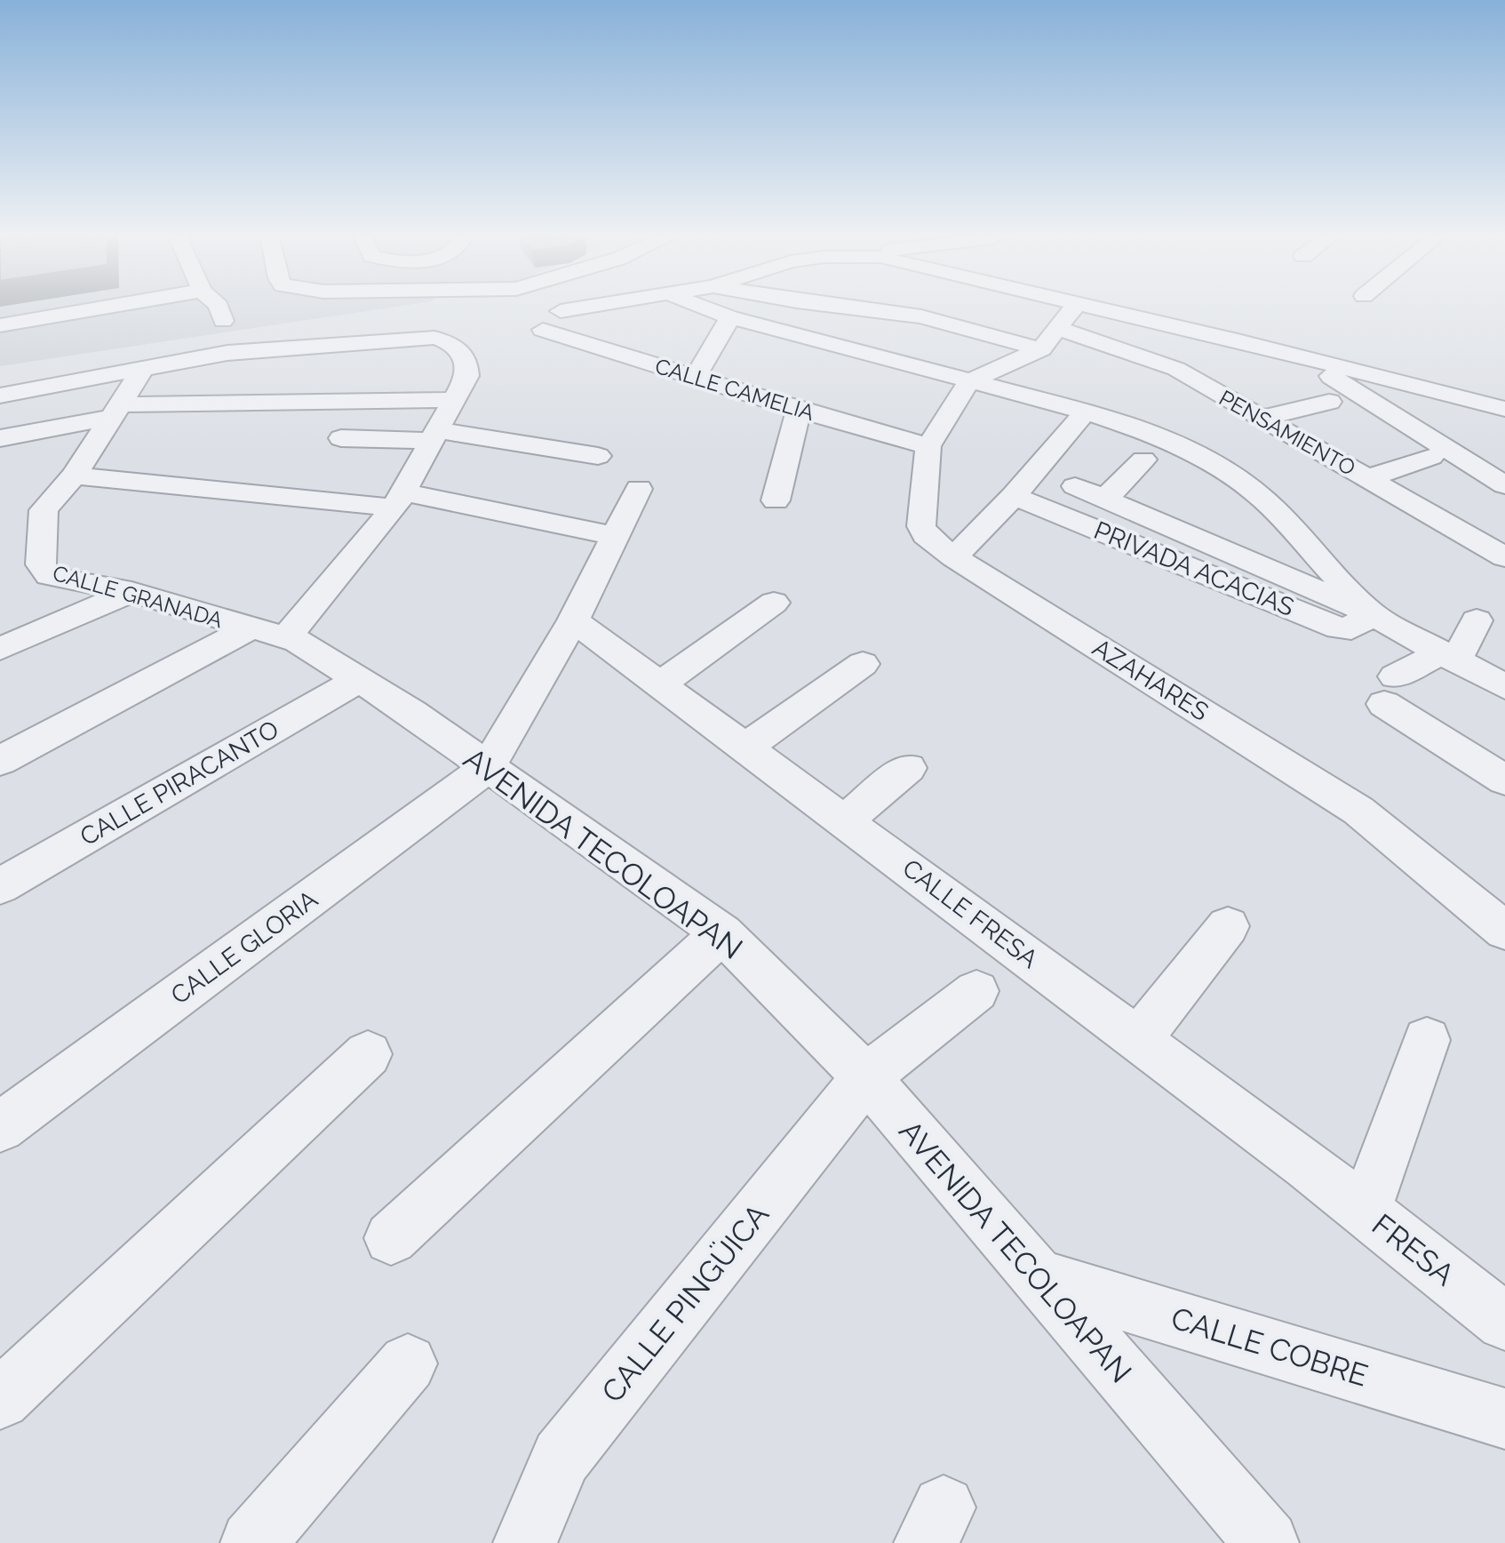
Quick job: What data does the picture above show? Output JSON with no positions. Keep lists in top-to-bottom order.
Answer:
{
  "streets": {
    "street": [
      "CALLE CAMELIA",
      "PENSAMIENTO",
      "PRIVADA ACACIAS",
      "CALLE GRANADA",
      "AZAHARES",
      "CALLE PIRACANTO",
      "AVENIDA TECOLOAPAN",
      "CALLE FRESA",
      "CALLE GLORIA",
      "FRESA",
      "CALLE PINGÜICA",
      "CALLE COBRE"
    ]
  },
  "crossings": [
    ["CALLE CAMELIA", "AZAHARES"],
    ["CALLE GRANADA", "AVENIDA TECOLOAPAN"],
    ["CALLE PIRACANTO", "AVENIDA TECOLOAPAN"],
    ["AVENIDA TECOLOAPAN", "CALLE GLORIA"],
    ["AVENIDA TECOLOAPAN", "CALLE PINGÜICA"],
    ["AVENIDA TECOLOAPAN", "CALLE COBRE"],
    ["CALLE FRESA", "FRESA"]
  ]
}
